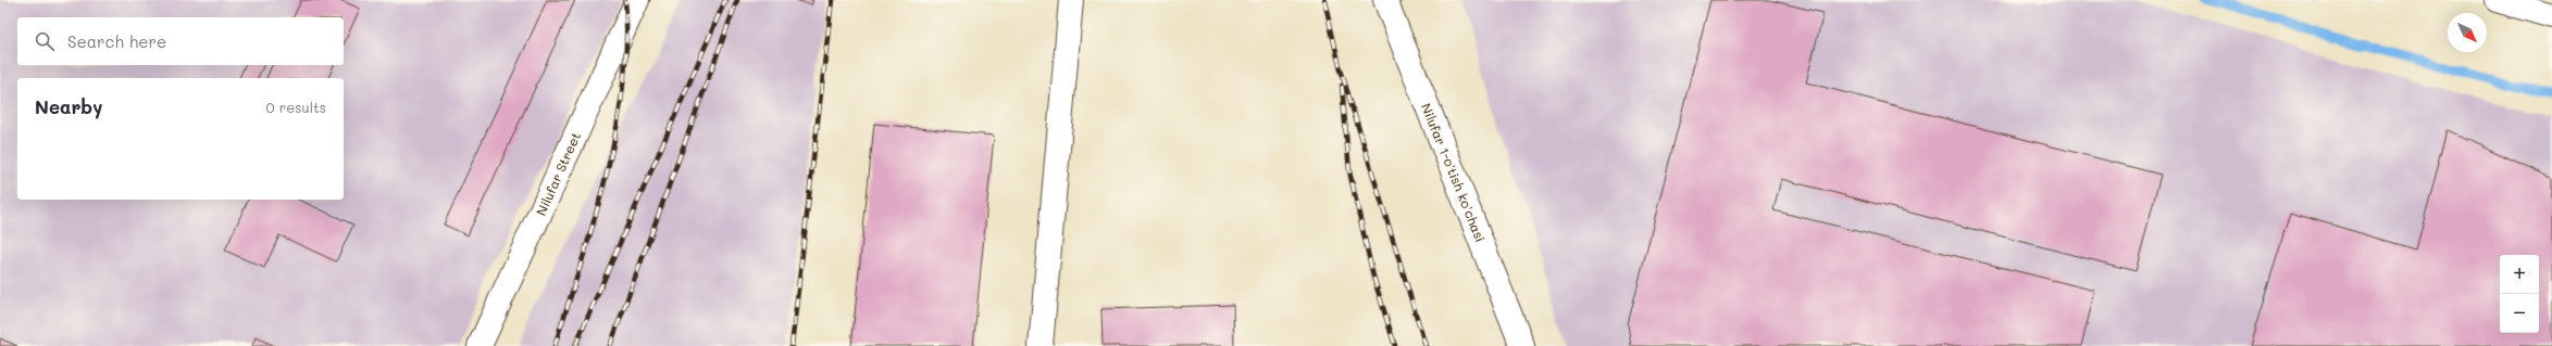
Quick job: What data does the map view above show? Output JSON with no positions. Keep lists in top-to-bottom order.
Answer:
{
  "streets": {
    "street": ["Nilufar 1-o'tish ko'chasi", "Nilufar Street"]
  },
  "north": "bottom right",
  "page": {
    "search": "Search here",
    "heading": ["Nearby", "0 results"],
    "map_buttons": ["+", "−"]
  }
}
